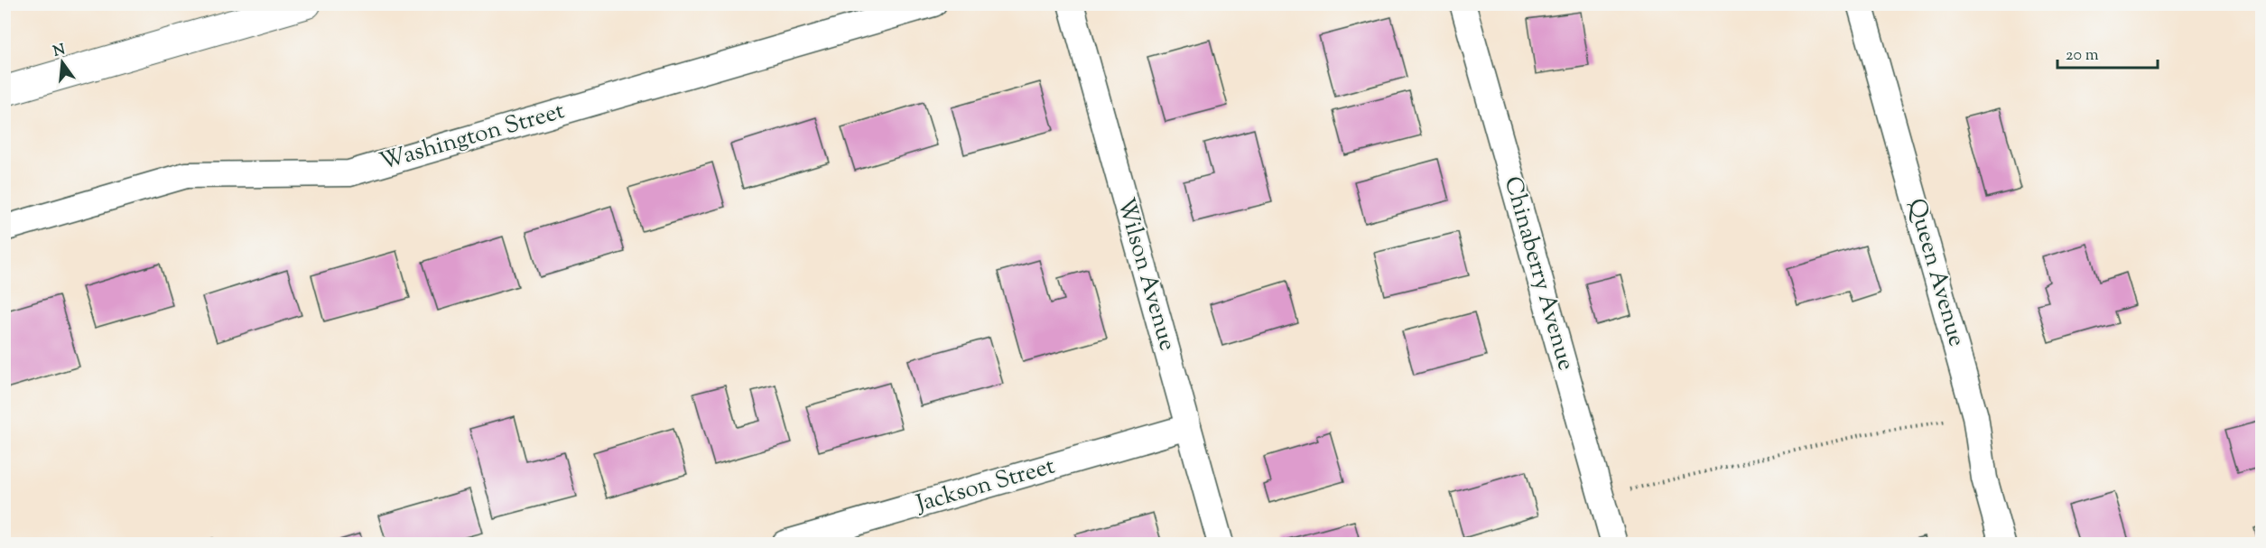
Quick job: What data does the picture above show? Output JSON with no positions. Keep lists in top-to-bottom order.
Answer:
{
  "streets": {
    "street": [
      "Washington Street",
      "Queen Avenue",
      "Chinaberry Avenue",
      "Wilson Avenue",
      "Jackson Street"
    ]
  },
  "crossings": [
    ["Wilson Avenue", "Jackson Street"]
  ],
  "scale_bar": "20 m",
  "north": "top"
}
